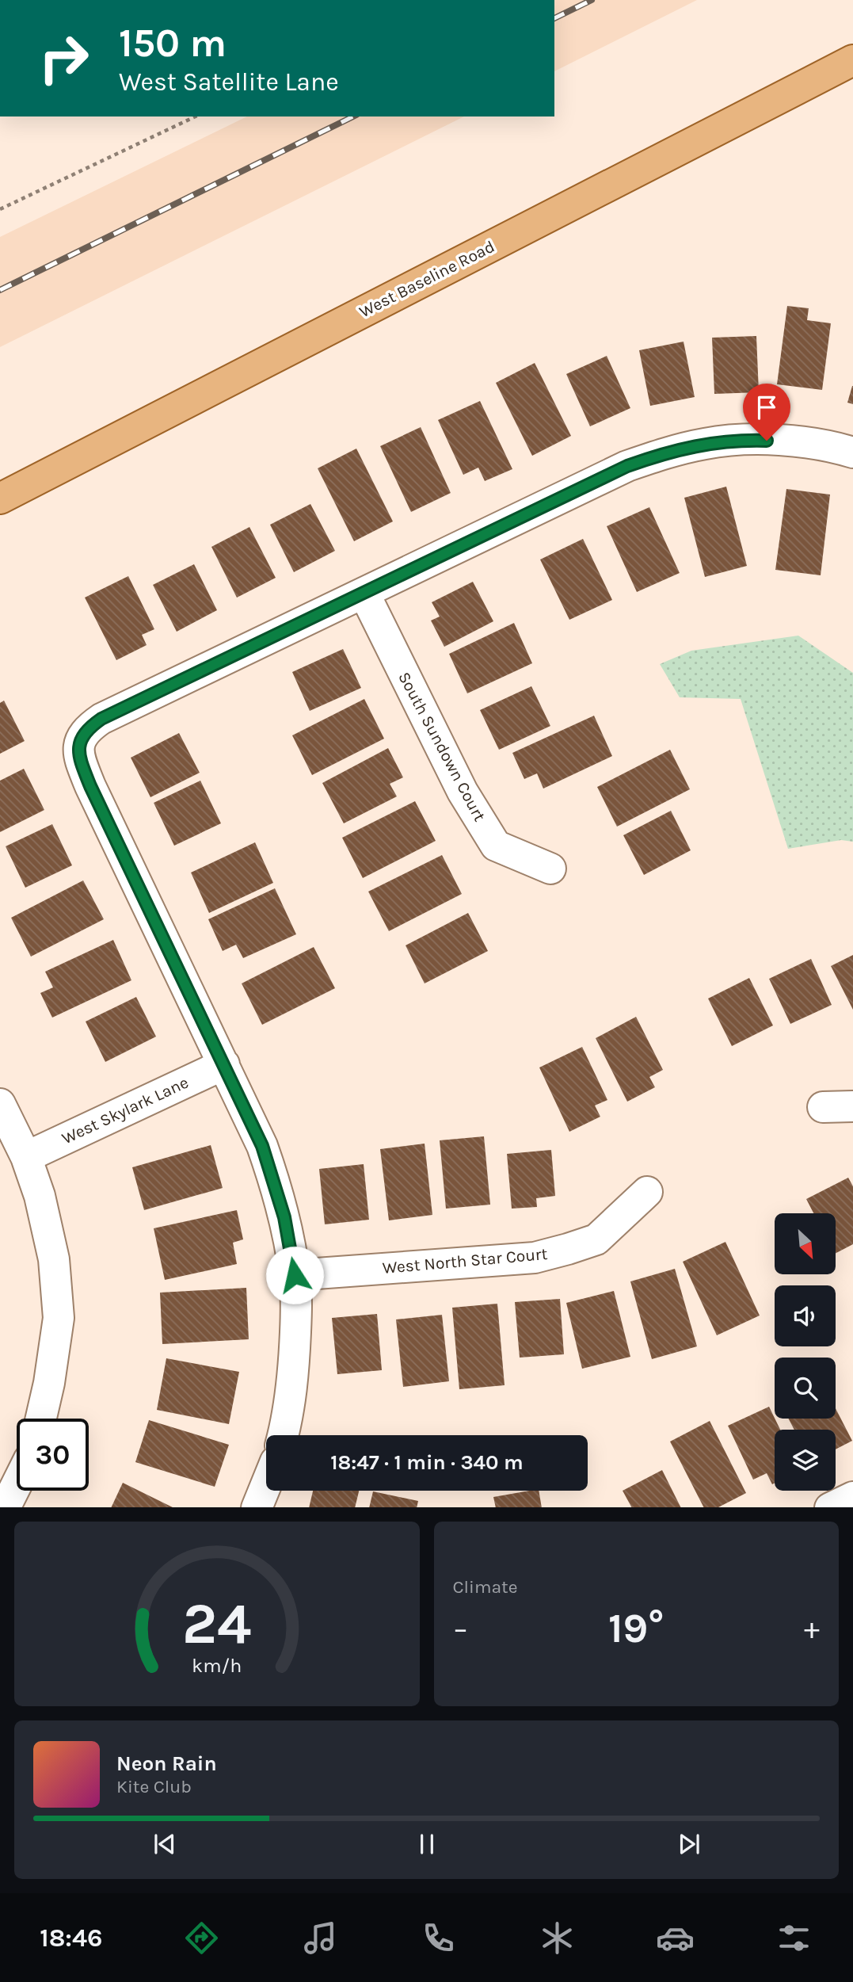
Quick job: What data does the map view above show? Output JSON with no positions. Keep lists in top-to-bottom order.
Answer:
{
  "streets": {
    "main road": ["West Baseline Road"],
    "street": ["South Sundown Court", "West Skylark Lane", "West North Star Court"]
  },
  "north": "bottom right",
  "page": {
    "turn": ["150 m", "West Satellite Lane"],
    "limit": "30",
    "trip": "18:47 · 1 min · 340 m",
    "tile": "Climate",
    "heat": ["−", "19°", "+"],
    "song": ["Neon Rain", "Kite Club"],
    "tabs": "18:46",
    "gauge": ["24", "km/h"]
  }
}
